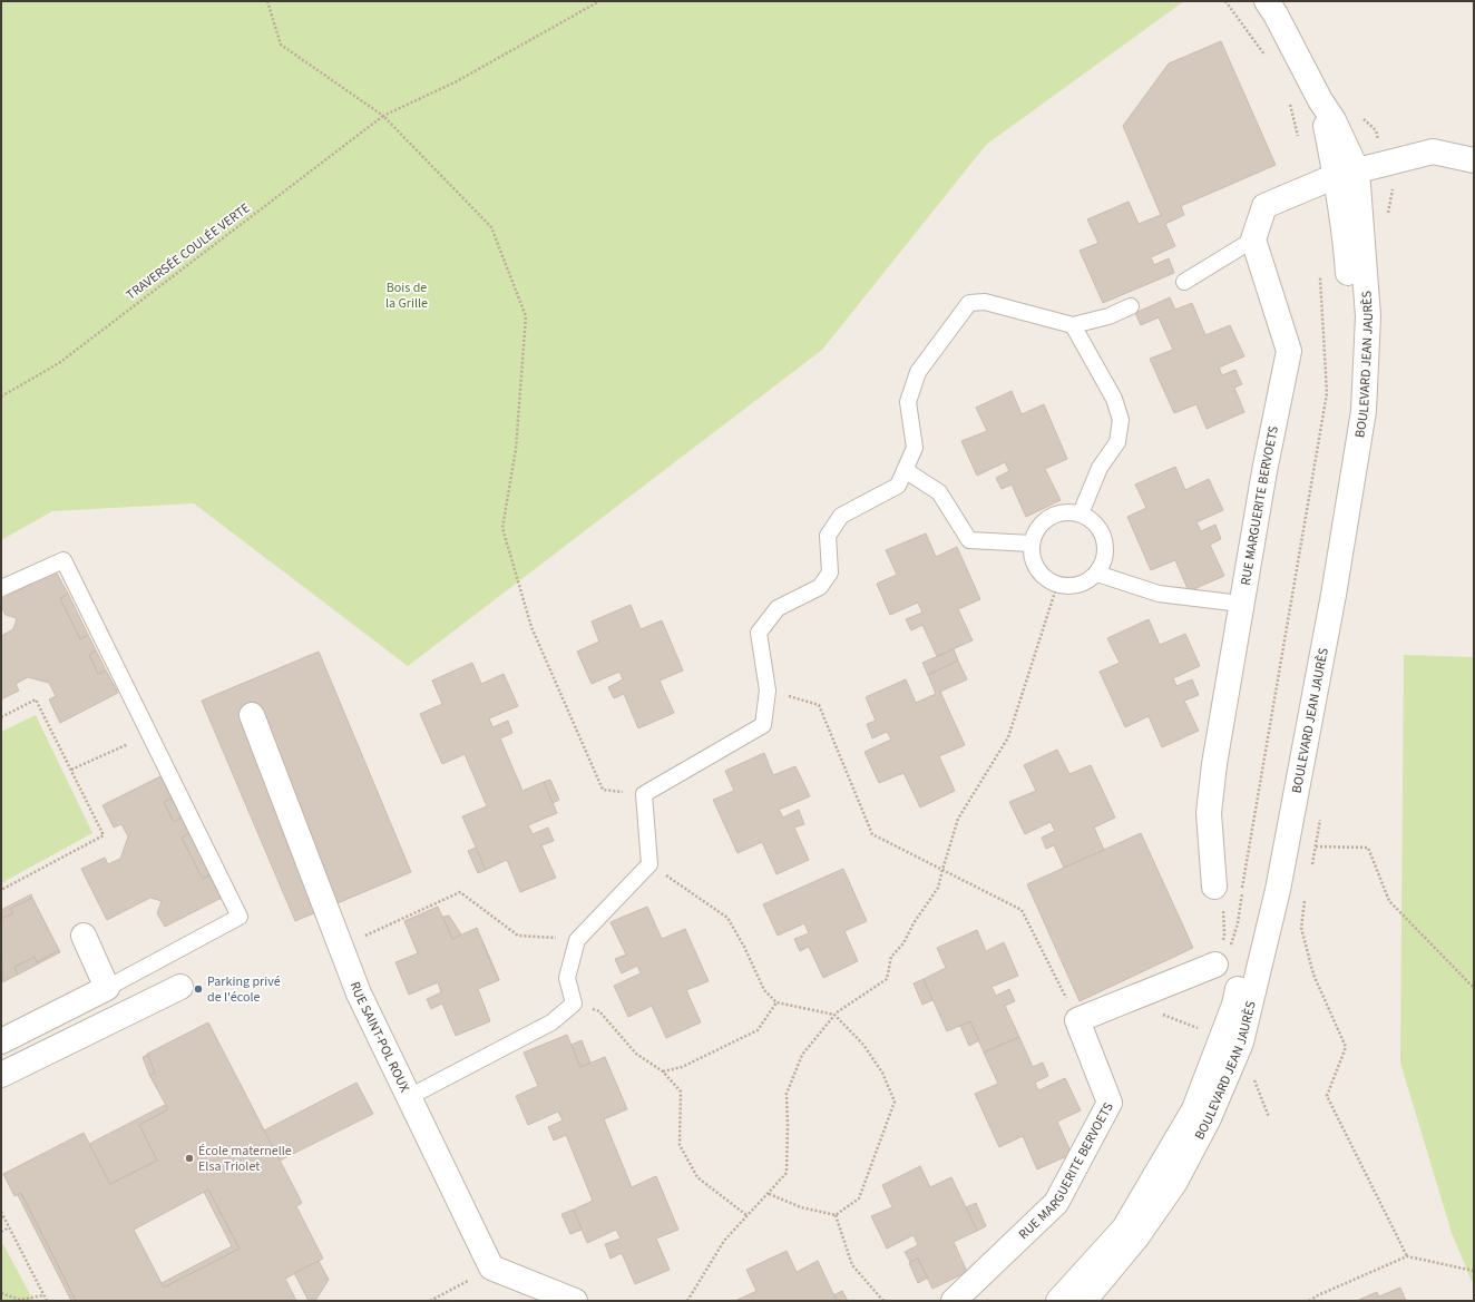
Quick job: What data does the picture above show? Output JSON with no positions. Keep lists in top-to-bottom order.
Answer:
{
  "streets": {
    "street": ["BOULEVARD JEAN JAURÈS", "RUE MARGUERITE BERVOETS", "RUE SAINT-POL ROUX"],
    "path": ["TRAVERSÉE COULÉE VERTE"]
  },
  "parks": ["Bois de la Grille"],
  "places": ["Parking privé de l'école", "École maternelle Elsa Triolet"]
}
